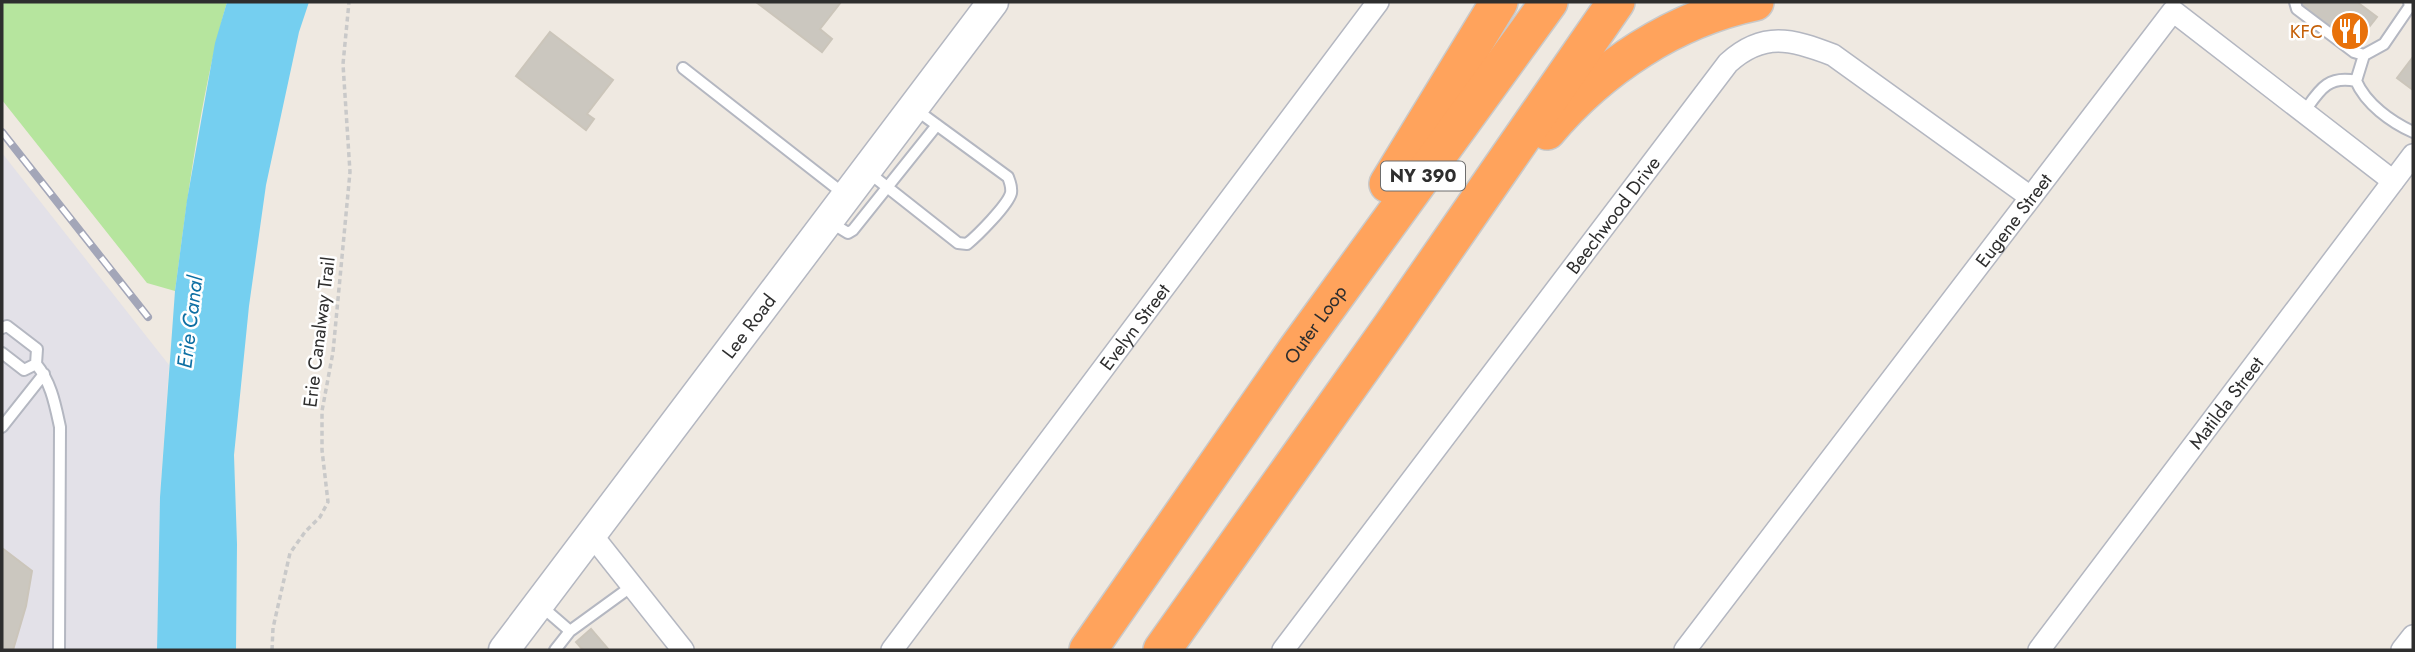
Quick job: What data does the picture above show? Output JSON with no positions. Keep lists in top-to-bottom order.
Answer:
{
  "streets": {
    "highway": ["NY 390", "Outer Loop"],
    "street": [
      "Beechwood Drive",
      "Eugene Street",
      "Lee Road",
      "Evelyn Street",
      "Matilda Street"
    ],
    "path": ["Erie Canalway Trail"]
  },
  "crossings": [
    ["Beechwood Drive", "Eugene Street"],
    ["Eugene Street", "Matilda Street"]
  ],
  "water": ["Erie Canal"],
  "places": {
    "restaurant": ["KFC"]
  }
}
